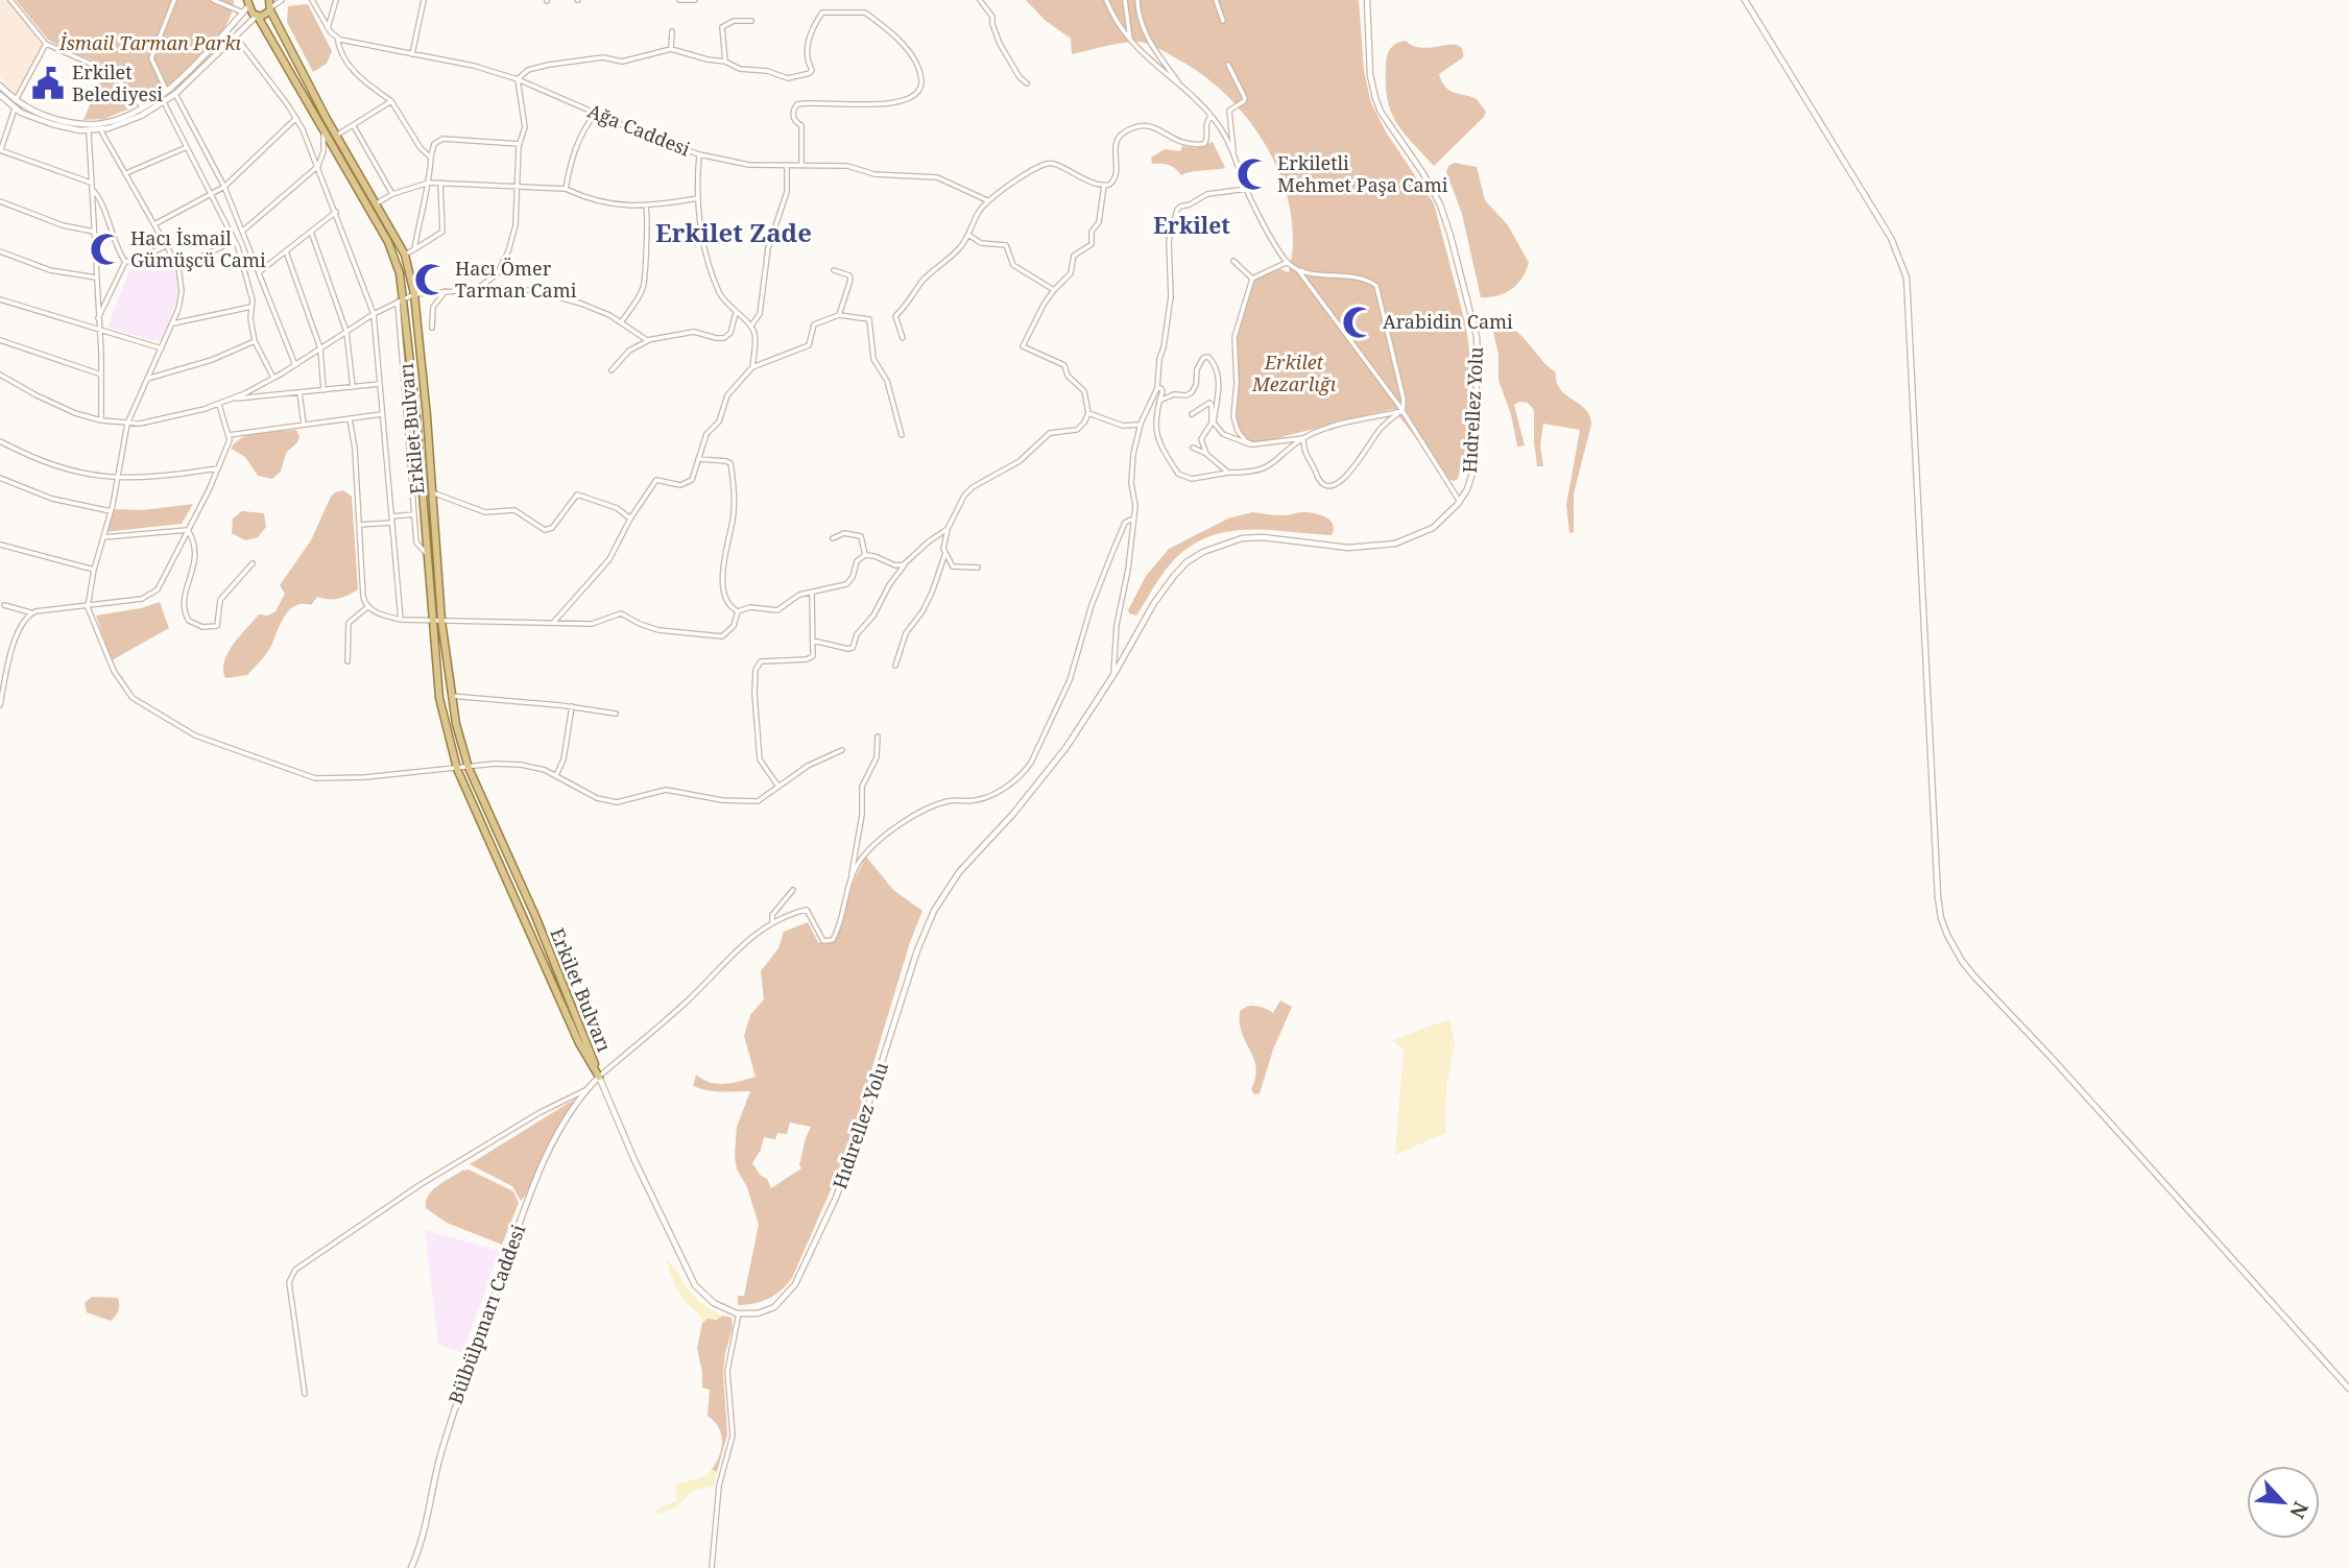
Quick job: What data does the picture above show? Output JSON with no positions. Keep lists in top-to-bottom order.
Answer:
{
  "streets": {
    "main road": ["Erkilet Bulvarı"],
    "street": [
      "Ağa Caddesi",
      "Hıdrellez Yolu",
      "Hıdırellez Yolu",
      "Bülbülpınarı Caddesi"
    ]
  },
  "crossings": [
    ["Hıdrellez Yolu", "Hıdırellez Yolu"],
    ["Erkilet Bulvarı", "Bülbülpınarı Caddesi"]
  ],
  "districts": ["Erkilet", "Erkilet Zade"],
  "parks": ["İsmail Tarman Parkı", "Erkilet Mezarlığı"],
  "places": {
    "public building": ["Erkilet Belediyesi"],
    "mosque": [
      "Erkiletli Mehmet Paşa Cami",
      "Hacı İsmail Gümüşcü Cami",
      "Hacı Ömer Tarman Cami",
      "Arabidin Cami"
    ]
  },
  "north": "bottom right"
}
